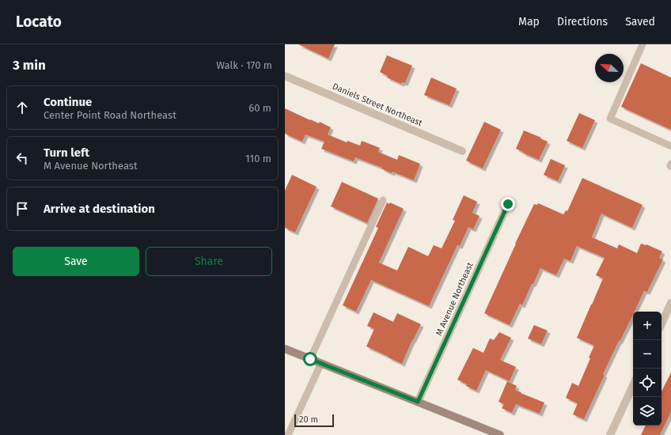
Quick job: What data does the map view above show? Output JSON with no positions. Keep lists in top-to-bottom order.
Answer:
{
  "streets": {
    "street": ["Daniels Street Northeast", "M Avenue Northeast"]
  },
  "scale_bar": "20 m",
  "north": "top left",
  "page": {
    "header": "Locato",
    "nav": ["Map", "Directions", "Saved"],
    "heading": ["3 min", "Walk · 170 m"],
    "list": [
      ["Continue", "Center Point Road Northeast", "60 m"],
      ["Turn left", "M Avenue Northeast", "110 m"],
      "Arrive at destination"
    ],
    "buttons": ["Save", "Share"],
    "map_buttons": ["+", "−"],
    "scale": "20 m"
  }
}
